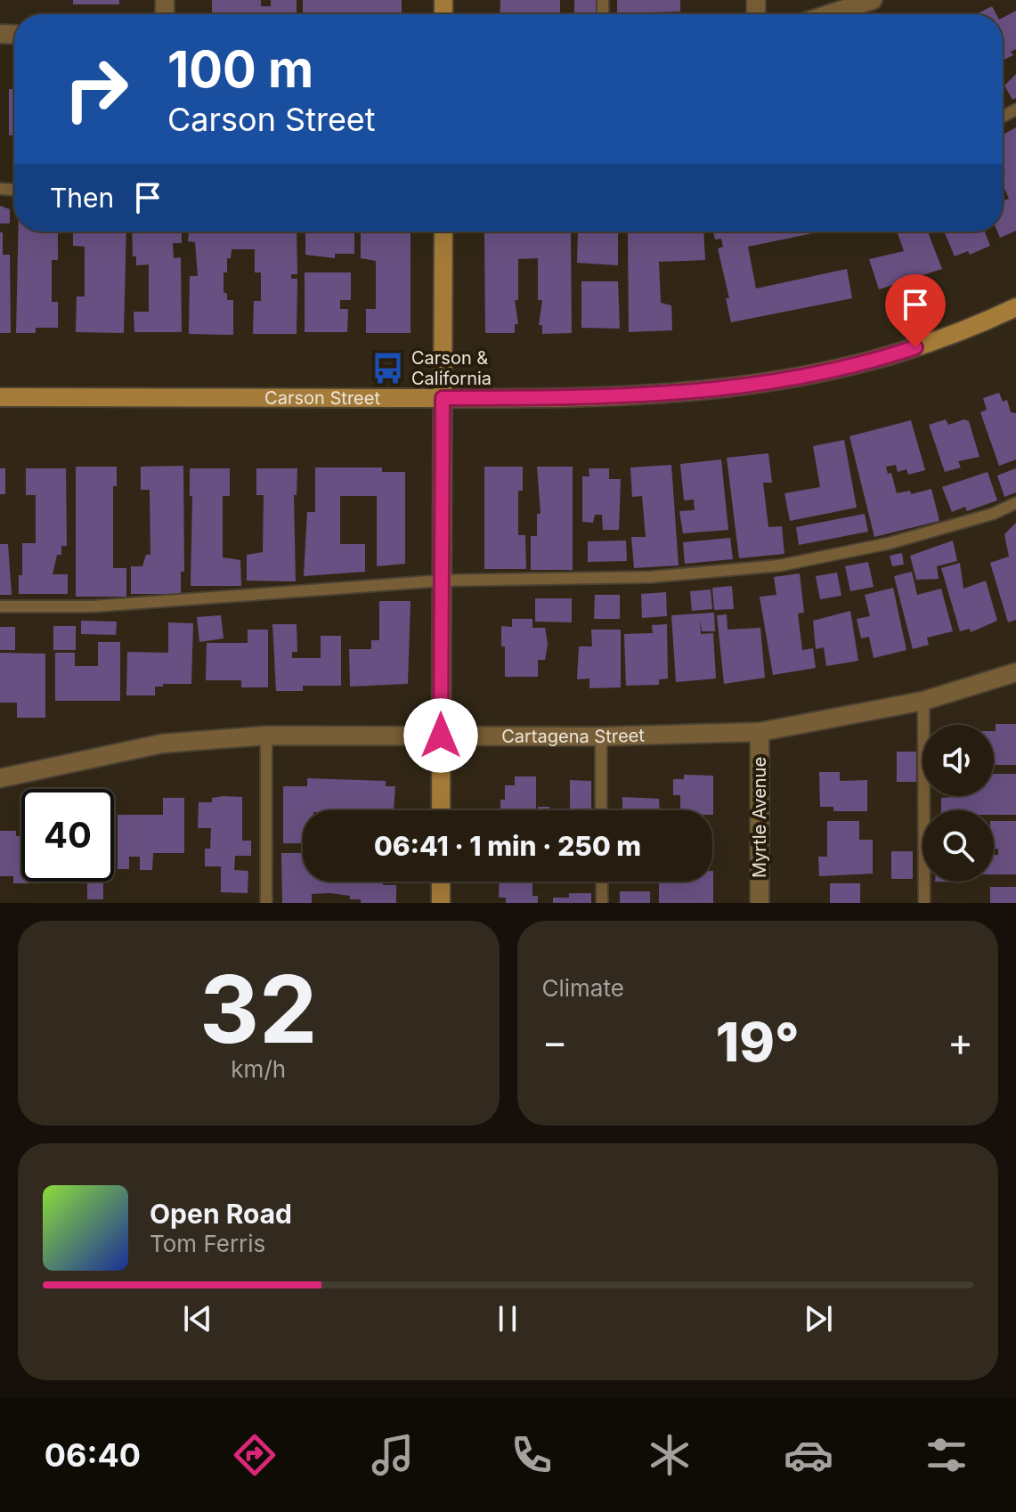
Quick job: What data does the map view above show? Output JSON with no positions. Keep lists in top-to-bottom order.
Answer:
{
  "streets": {
    "main road": ["Carson Street"],
    "street": ["Cartagena Street", "Myrtle Avenue"]
  },
  "crossings": [
    ["Cartagena Street", "Myrtle Avenue"]
  ],
  "places": {
    "bus stop": ["Carson & California"]
  },
  "page": {
    "turn": ["100 m", "Carson Street"],
    "then": "Then",
    "limit": "40",
    "trip": "06:41 · 1 min · 250 m",
    "tile": [
      ["32", "km/h"],
      "Climate"
    ],
    "heat": ["−", "19°", "+"],
    "song": ["Open Road", "Tom Ferris"],
    "tabs": "06:40"
  }
}
